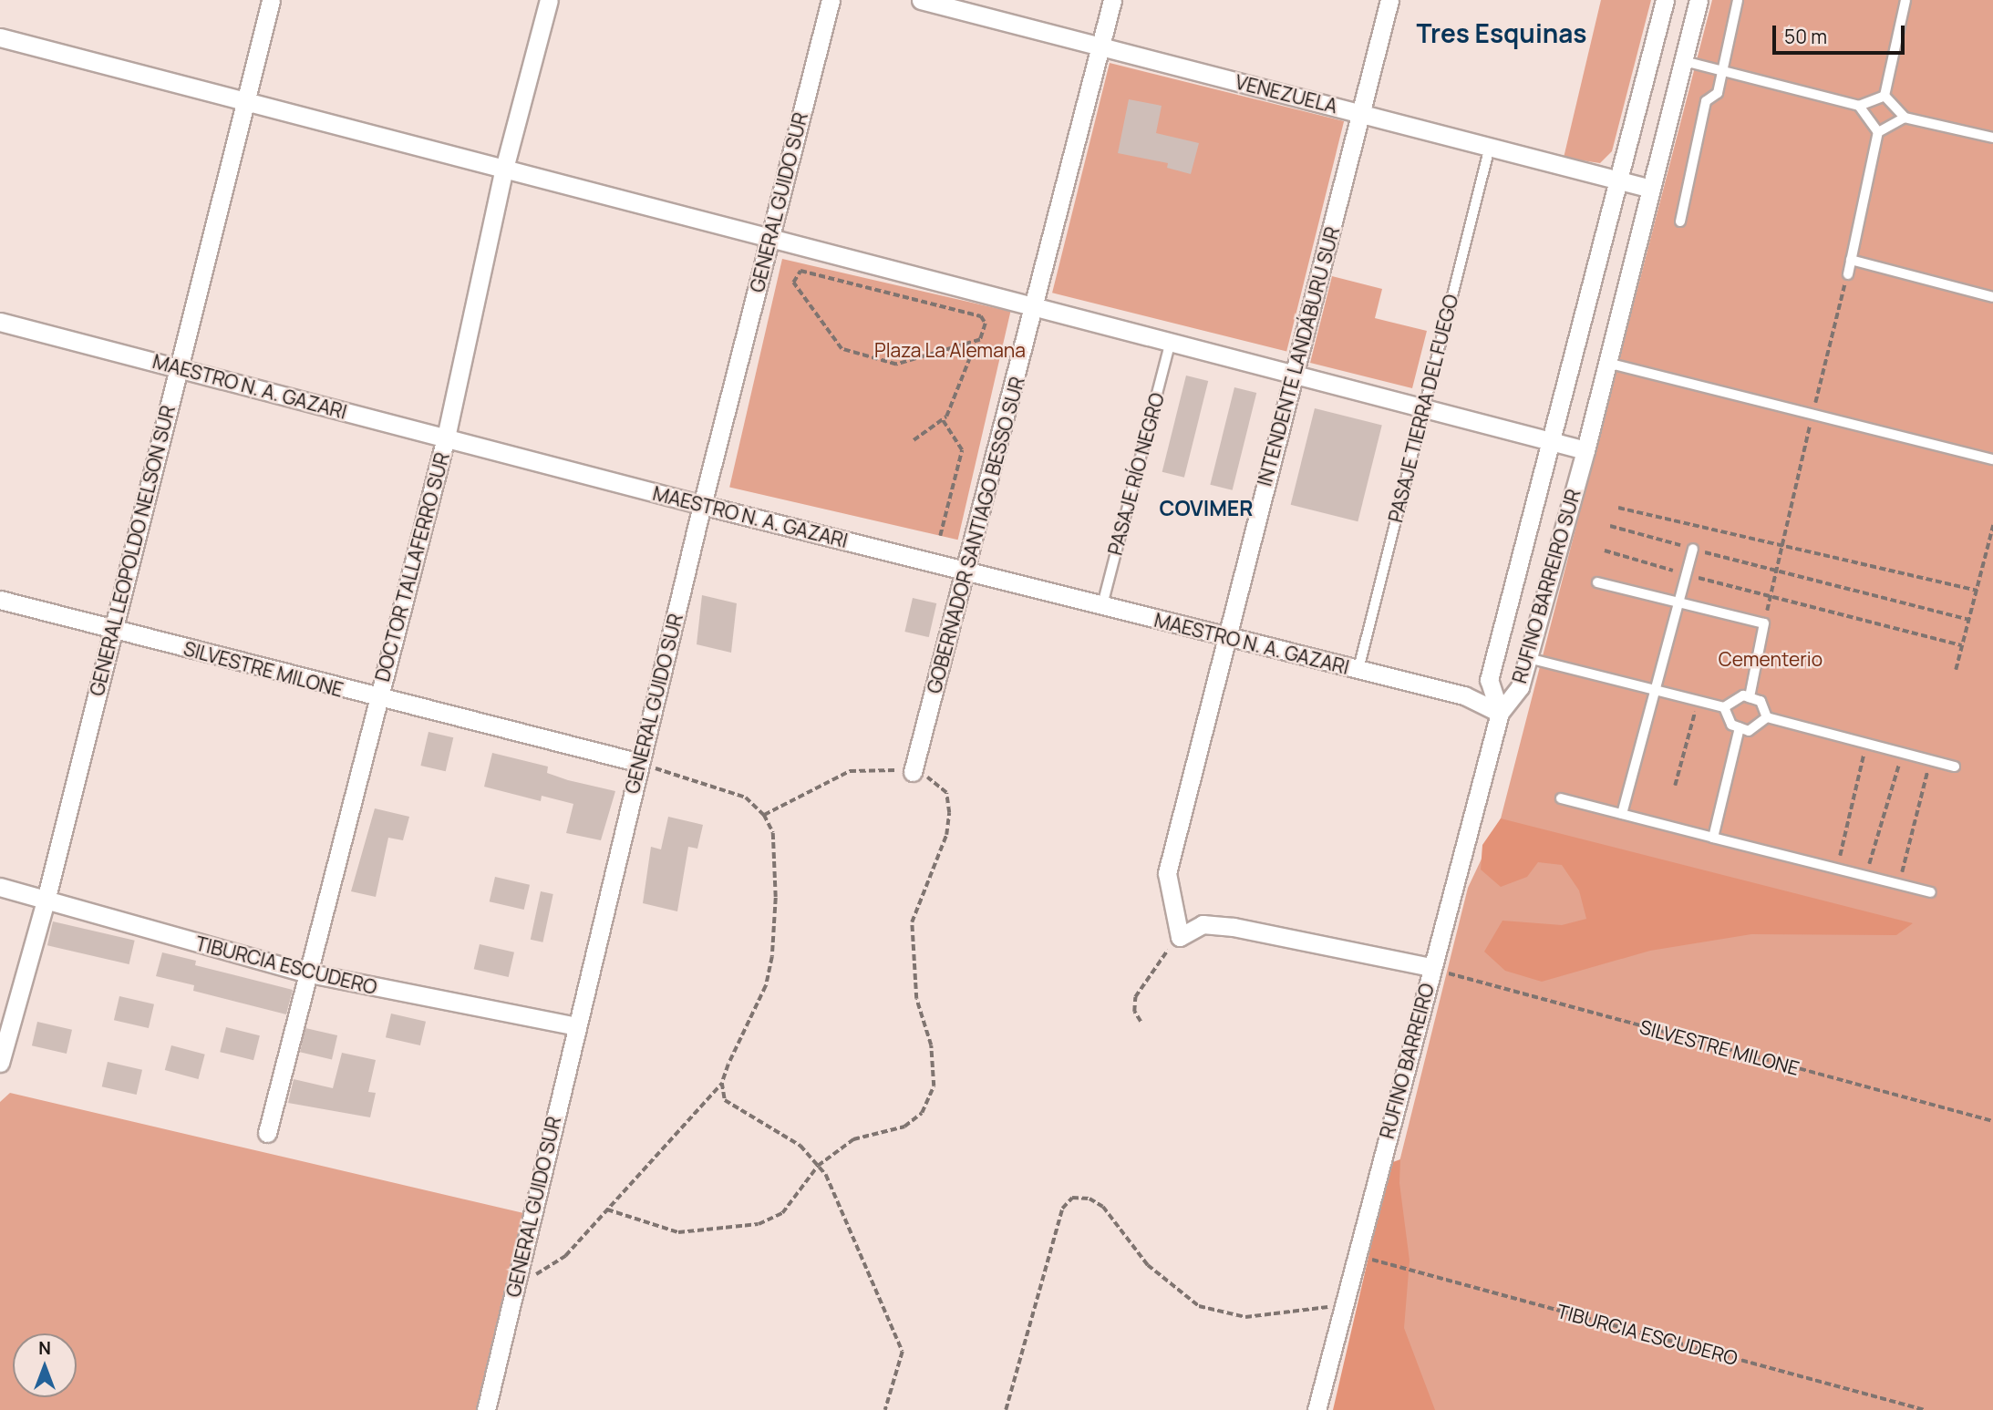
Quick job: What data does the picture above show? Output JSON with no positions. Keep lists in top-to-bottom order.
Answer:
{
  "streets": {
    "street": [
      "VENEZUELA",
      "GENERAL GUIDO SUR",
      "INTENDENTE LANDÁBURU SUR",
      "MAESTRO N. A. GAZARI",
      "GOBERNADOR SANTIAGO BESSO SUR",
      "GENERAL LEOPOLDO NELSON SUR",
      "DOCTOR TALLAFERRO SUR",
      "RUFINO BARREIRO SUR",
      "SILVESTRE MILONE",
      "TIBURCIA ESCUDERO",
      "RUFINO BARREIRO"
    ],
    "lane": ["PASAJE TIERRA DEL FUEGO", "PASAJE RÍO NEGRO"]
  },
  "crossings": [
    ["VENEZUELA", "INTENDENTE LANDÁBURU SUR"],
    ["VENEZUELA", "PASAJE TIERRA DEL FUEGO"],
    ["VENEZUELA", "GOBERNADOR SANTIAGO BESSO SUR"],
    ["VENEZUELA", "RUFINO BARREIRO SUR"],
    ["GENERAL GUIDO SUR", "MAESTRO N. A. GAZARI"],
    ["GENERAL GUIDO SUR", "SILVESTRE MILONE"],
    ["GENERAL GUIDO SUR", "TIBURCIA ESCUDERO"],
    ["INTENDENTE LANDÁBURU SUR", "MAESTRO N. A. GAZARI"],
    ["MAESTRO N. A. GAZARI", "PASAJE TIERRA DEL FUEGO"],
    ["MAESTRO N. A. GAZARI", "PASAJE RÍO NEGRO"],
    ["MAESTRO N. A. GAZARI", "GOBERNADOR SANTIAGO BESSO SUR"],
    ["MAESTRO N. A. GAZARI", "GENERAL LEOPOLDO NELSON SUR"],
    ["MAESTRO N. A. GAZARI", "DOCTOR TALLAFERRO SUR"],
    ["MAESTRO N. A. GAZARI", "RUFINO BARREIRO SUR"],
    ["MAESTRO N. A. GAZARI", "RUFINO BARREIRO"],
    ["GENERAL LEOPOLDO NELSON SUR", "SILVESTRE MILONE"],
    ["GENERAL LEOPOLDO NELSON SUR", "TIBURCIA ESCUDERO"],
    ["DOCTOR TALLAFERRO SUR", "SILVESTRE MILONE"],
    ["DOCTOR TALLAFERRO SUR", "TIBURCIA ESCUDERO"],
    ["RUFINO BARREIRO SUR", "RUFINO BARREIRO"],
    ["SILVESTRE MILONE", "RUFINO BARREIRO"]
  ],
  "districts": ["Tres Esquinas", "COVIMER"],
  "parks": ["Plaza La Alemana", "Cementerio"],
  "scale_bar": "50 m",
  "north": "top"
}
